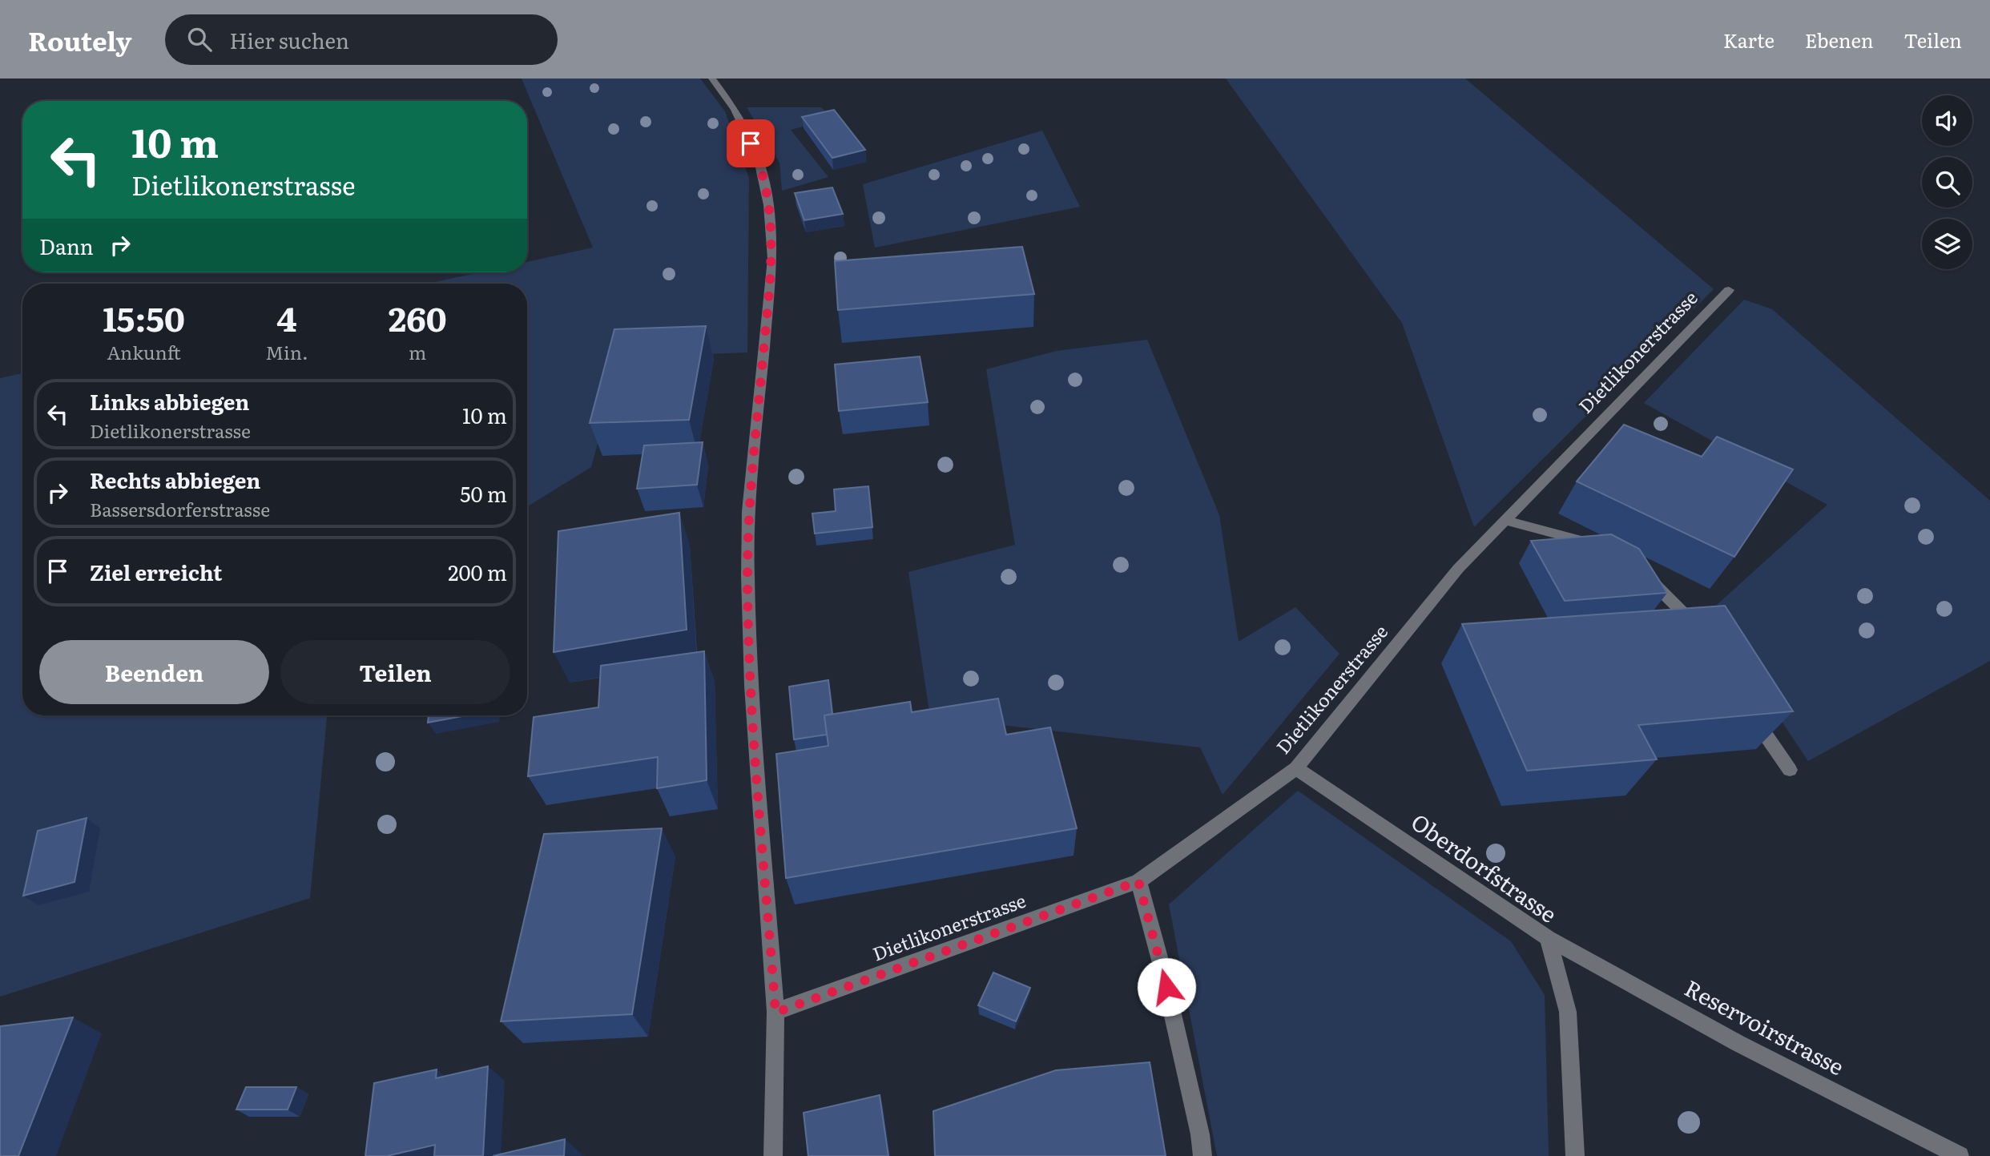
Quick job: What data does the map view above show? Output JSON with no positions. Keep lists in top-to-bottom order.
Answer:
{
  "streets": {
    "street": ["Dietlikonerstrasse", "Oberdorfstrasse", "Reservoirstrasse"]
  },
  "crossings": [
    ["Dietlikonerstrasse", "Oberdorfstrasse"],
    ["Oberdorfstrasse", "Reservoirstrasse"]
  ],
  "page": {
    "header": "Routely",
    "search": "Hier suchen",
    "nav": ["Karte", "Ebenen", "Teilen"],
    "turn": ["10 m", "Dietlikonerstrasse"],
    "then": "Dann",
    "eta": [
      "15:50",
      "Ankunft",
      "4",
      "Min.",
      "260",
      "m"
    ],
    "list": [
      {
        "name": "Links abbiegen",
        "note": "Dietlikonerstrasse",
        "value": "10 m"
      },
      {
        "name": "Rechts abbiegen",
        "note": "Bassersdorferstrasse",
        "value": "50 m"
      },
      {
        "name": "Ziel erreicht",
        "value": "200 m"
      }
    ],
    "buttons": ["Beenden", "Teilen"]
  }
}
